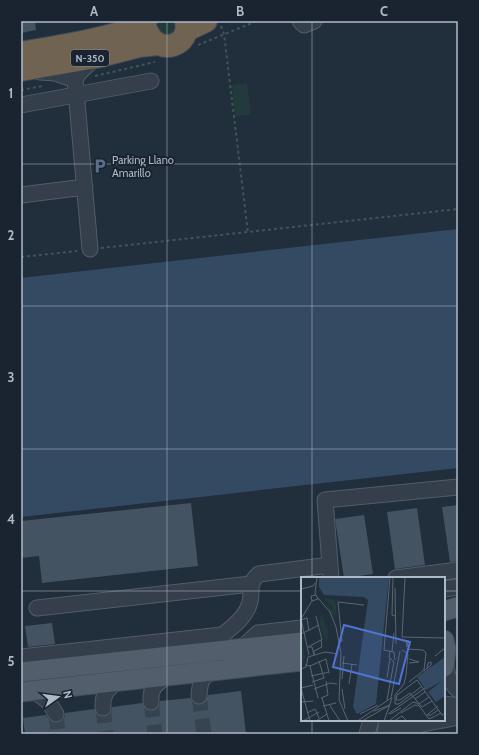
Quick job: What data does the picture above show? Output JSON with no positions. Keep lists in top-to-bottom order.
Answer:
{
  "streets": {
    "highway": ["N-350"]
  },
  "places": {
    "parking": ["Parking Llano Amarillo"]
  },
  "north": "right",
  "grid": {
    "columns": ["A", "B", "C"],
    "rows": [
      "1",
      "2",
      "3",
      "4",
      "5"
    ]
  }
}
